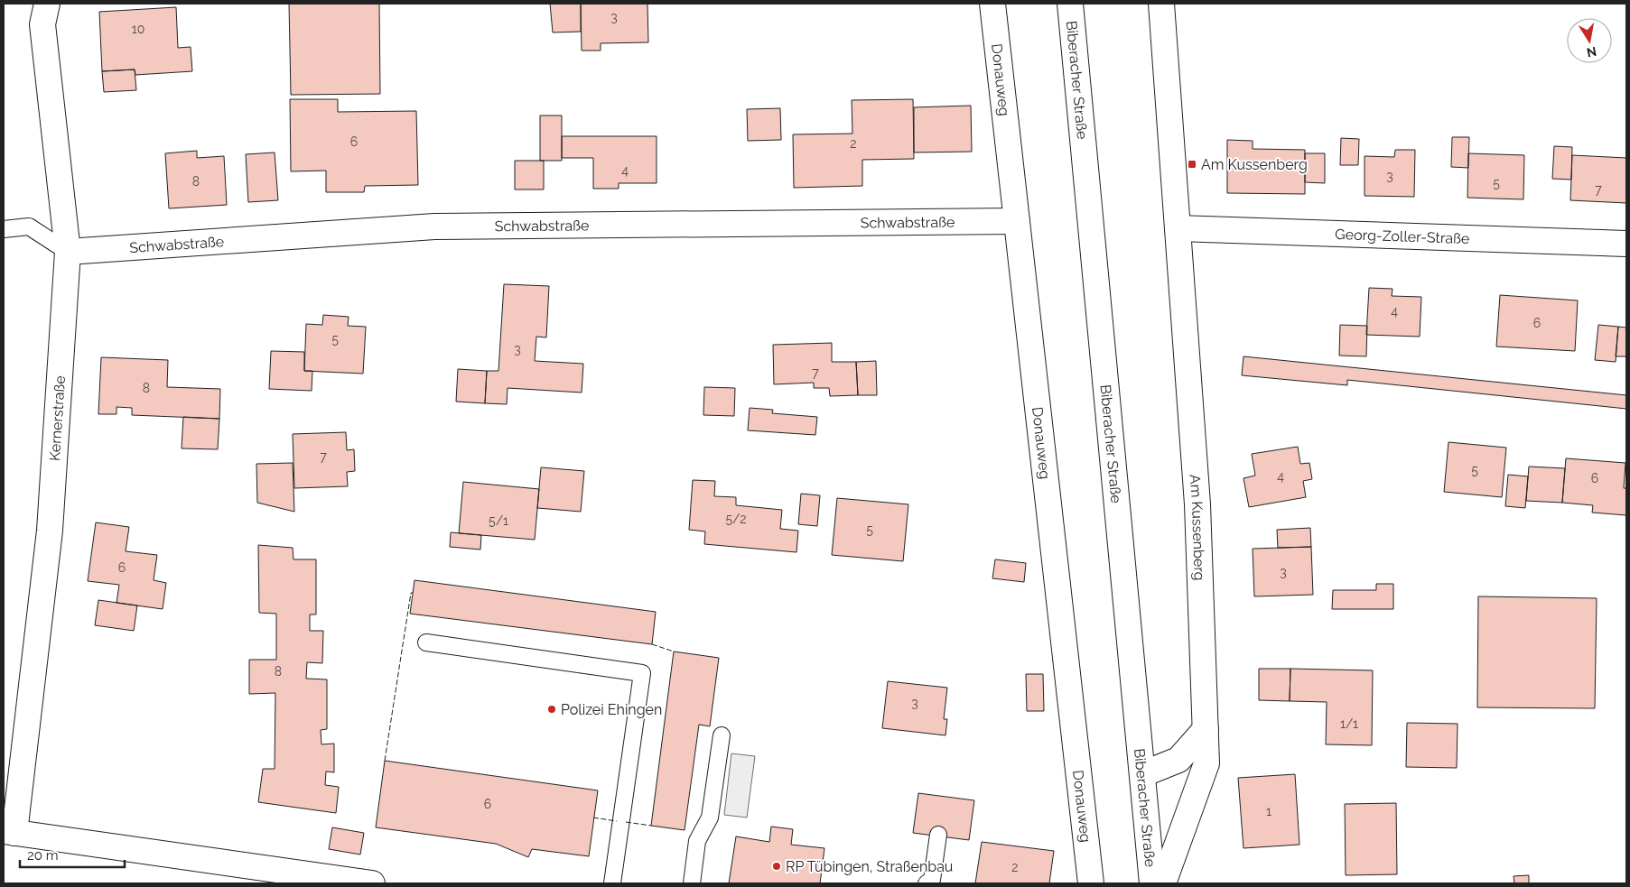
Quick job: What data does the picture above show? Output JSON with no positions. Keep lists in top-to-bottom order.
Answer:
{
  "streets": {
    "street": [
      "Biberacher Straße",
      "Donauweg",
      "Schwabstraße",
      "Georg-Zoller-Straße",
      "Kernerstraße",
      "Am Kussenberg"
    ]
  },
  "crossings": [
    ["Donauweg", "Schwabstraße"],
    ["Schwabstraße", "Kernerstraße"],
    ["Georg-Zoller-Straße", "Am Kussenberg"]
  ],
  "places": {
    "transit": ["Am Kussenberg"],
    "other": ["Polizei Ehingen", "RP Tübingen, Straßenbau"]
  },
  "house_numbers": [
    "3",
    "10",
    "6",
    "2",
    "4",
    "3",
    "8",
    "5",
    "7",
    "4",
    "6",
    "5",
    "3",
    "7",
    "8",
    "7",
    "5",
    "4",
    "6",
    "5/2",
    "5/1",
    "5",
    "6",
    "3",
    "8",
    "3",
    "1/1",
    "6",
    "1",
    "2"
  ],
  "scale_bar": "20 m",
  "north": "bottom"
}
